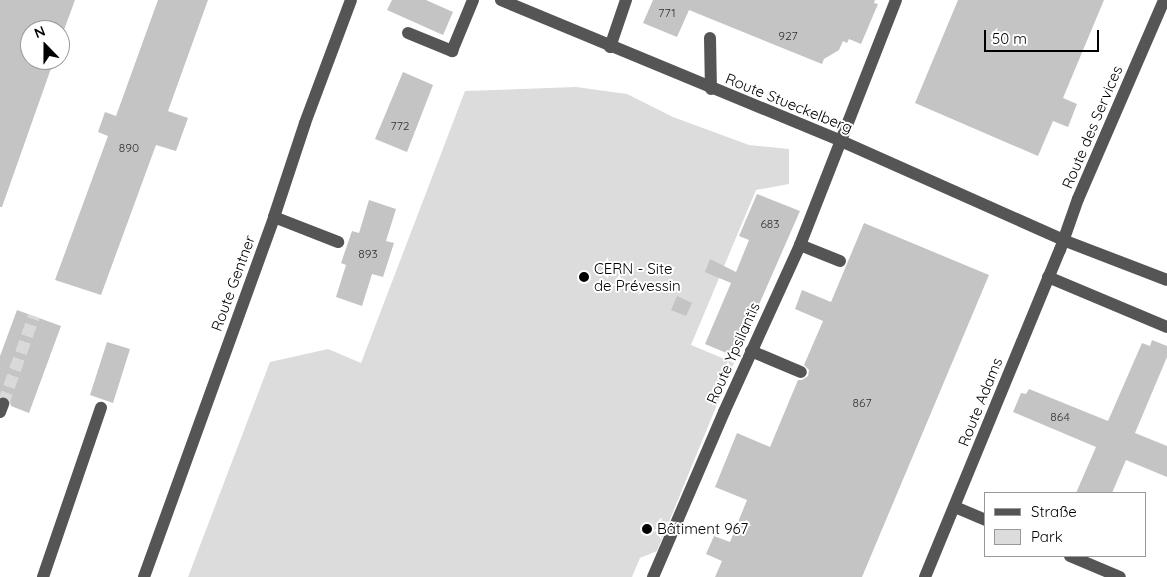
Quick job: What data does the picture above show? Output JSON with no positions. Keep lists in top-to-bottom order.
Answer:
{
  "streets": {
    "street": [
      "Route Stueckelberg",
      "Route des Services",
      "Route Gentner",
      "Route Ypsilantis",
      "Route Adams"
    ]
  },
  "crossings": [
    ["Route Stueckelberg", "Route des Services"],
    ["Route Stueckelberg", "Route Ypsilantis"],
    ["Route Stueckelberg", "Route Adams"],
    ["Route des Services", "Route Adams"]
  ],
  "places": ["CERN - Site de Prévessin", "Bâtiment 967"],
  "house_numbers": [
    "771",
    "927",
    "772",
    "890",
    "683",
    "893",
    "867",
    "864"
  ],
  "legend": ["Straße", "Park"],
  "scale_bar": "50 m",
  "north": "top"
}
